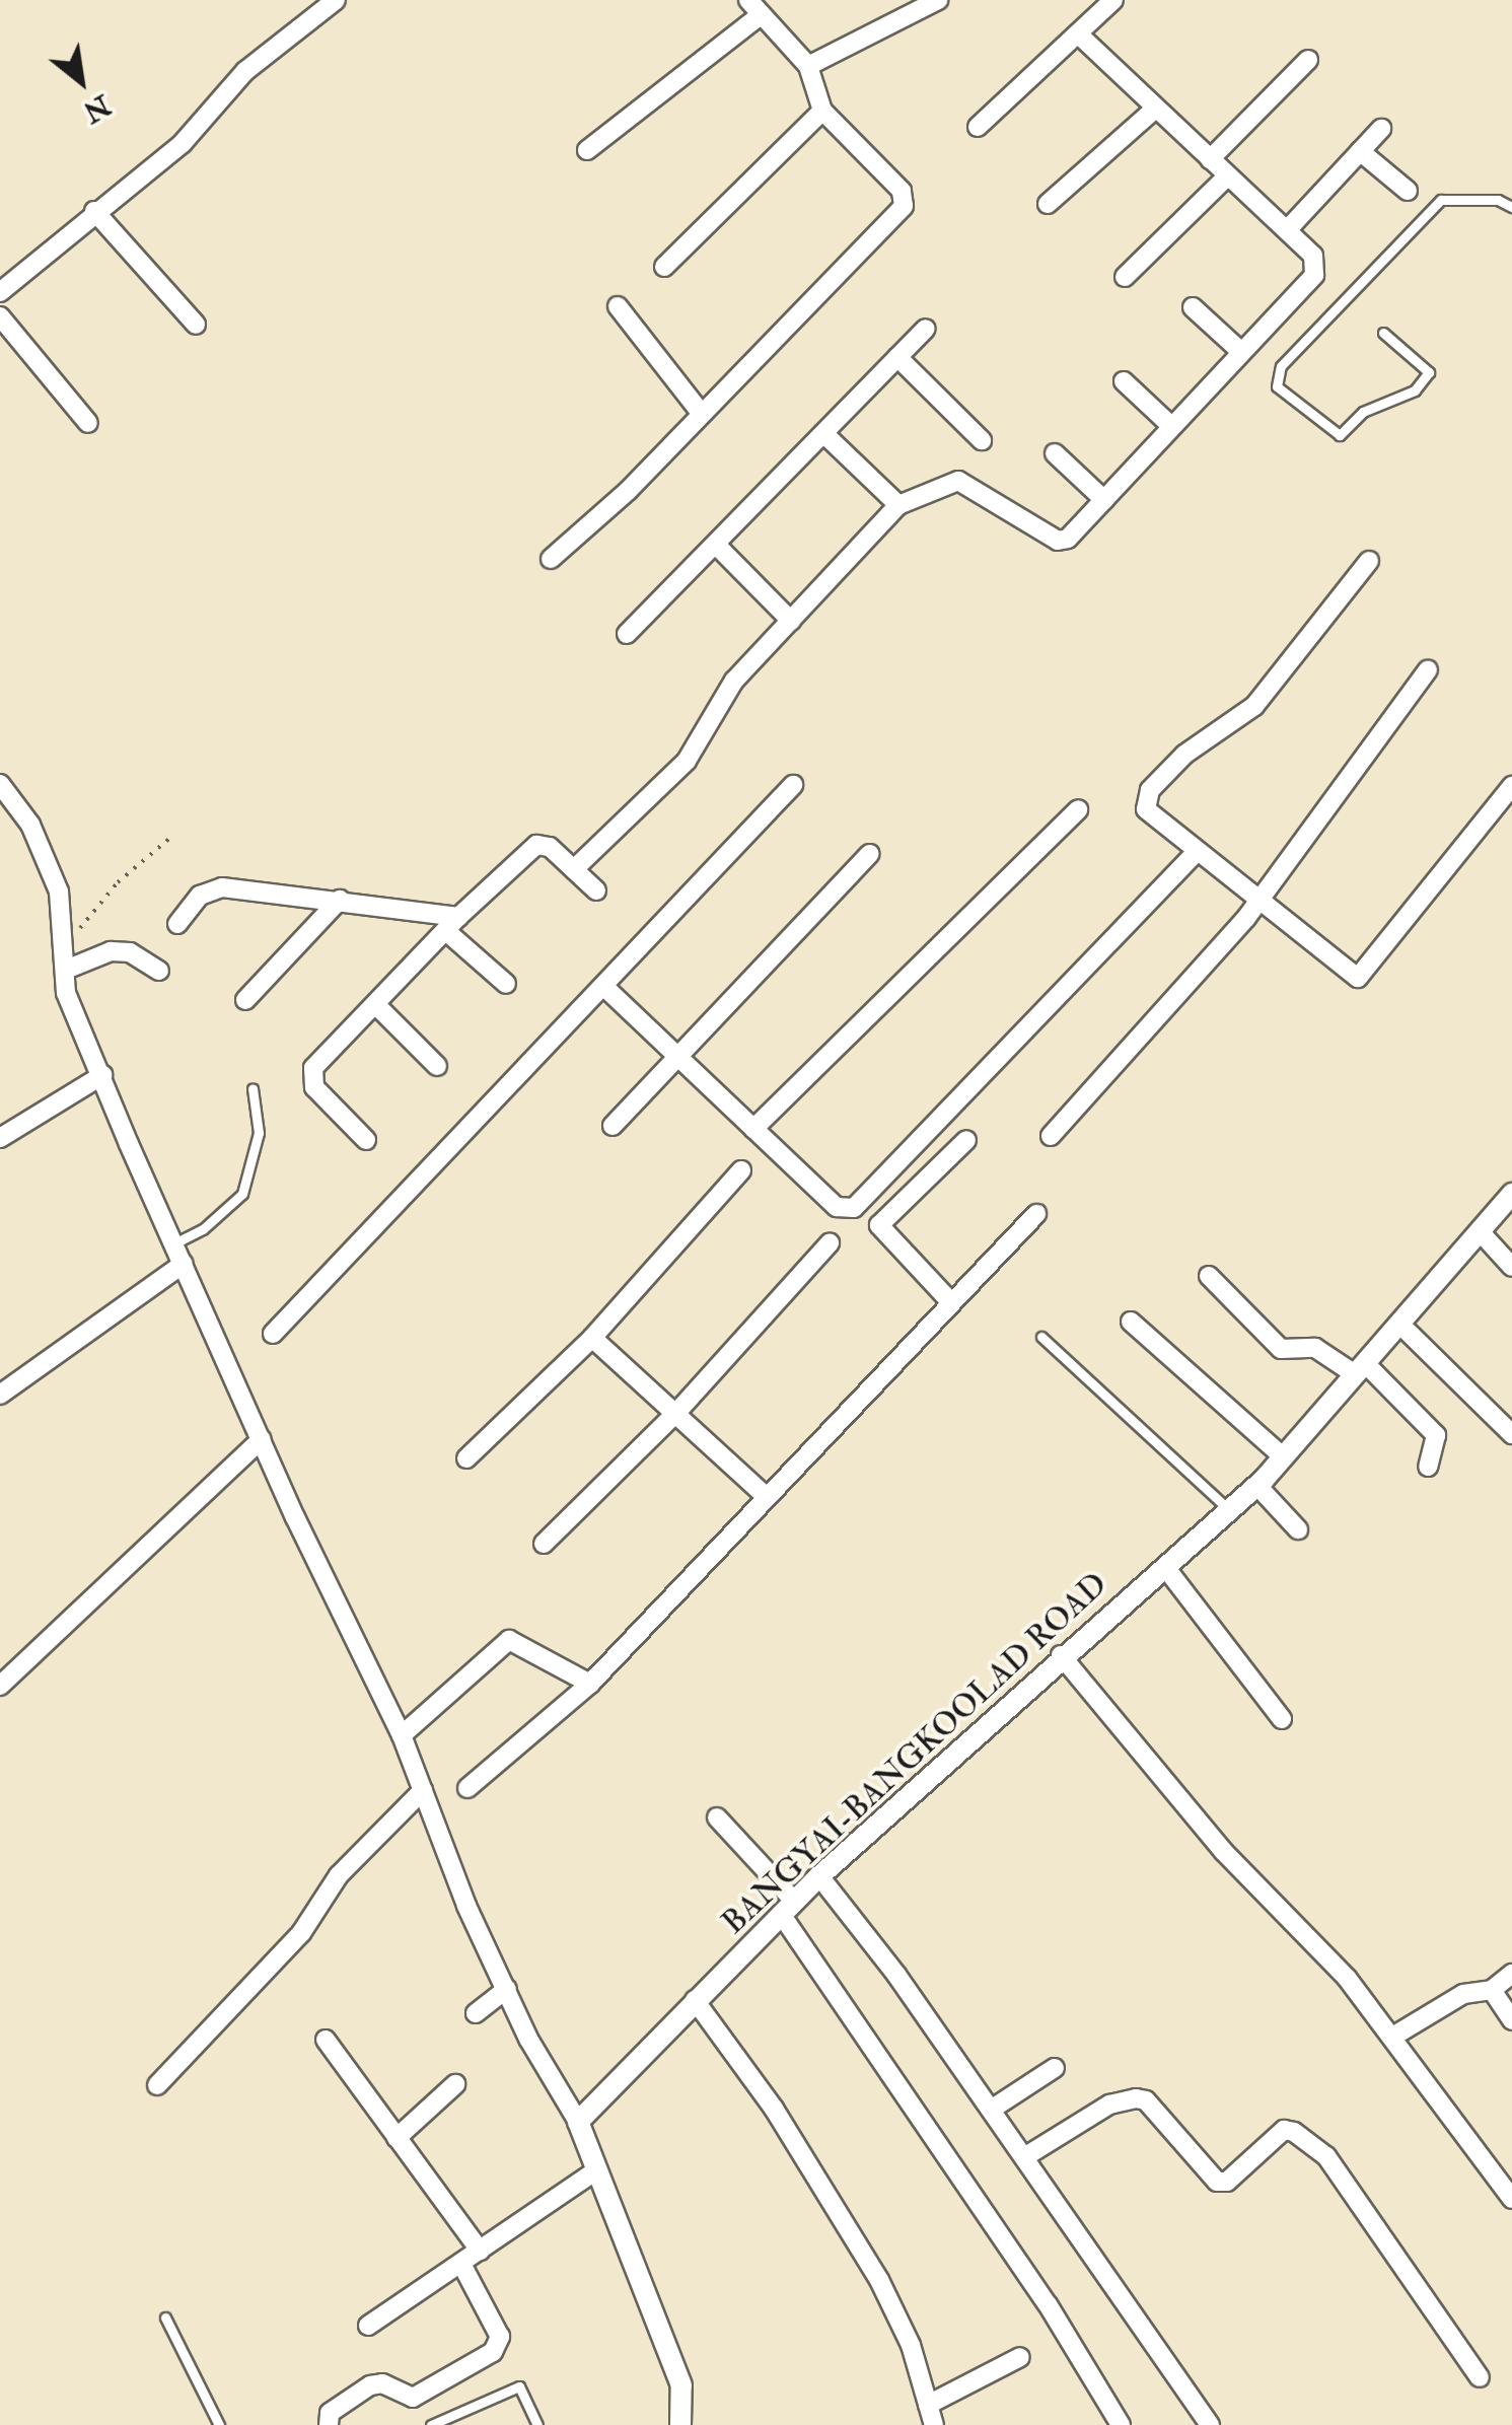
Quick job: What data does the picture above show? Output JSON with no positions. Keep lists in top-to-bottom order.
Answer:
{
  "streets": {
    "street": ["BANGYAI-BANGKOOLAD ROAD"]
  },
  "north": "bottom right"
}
